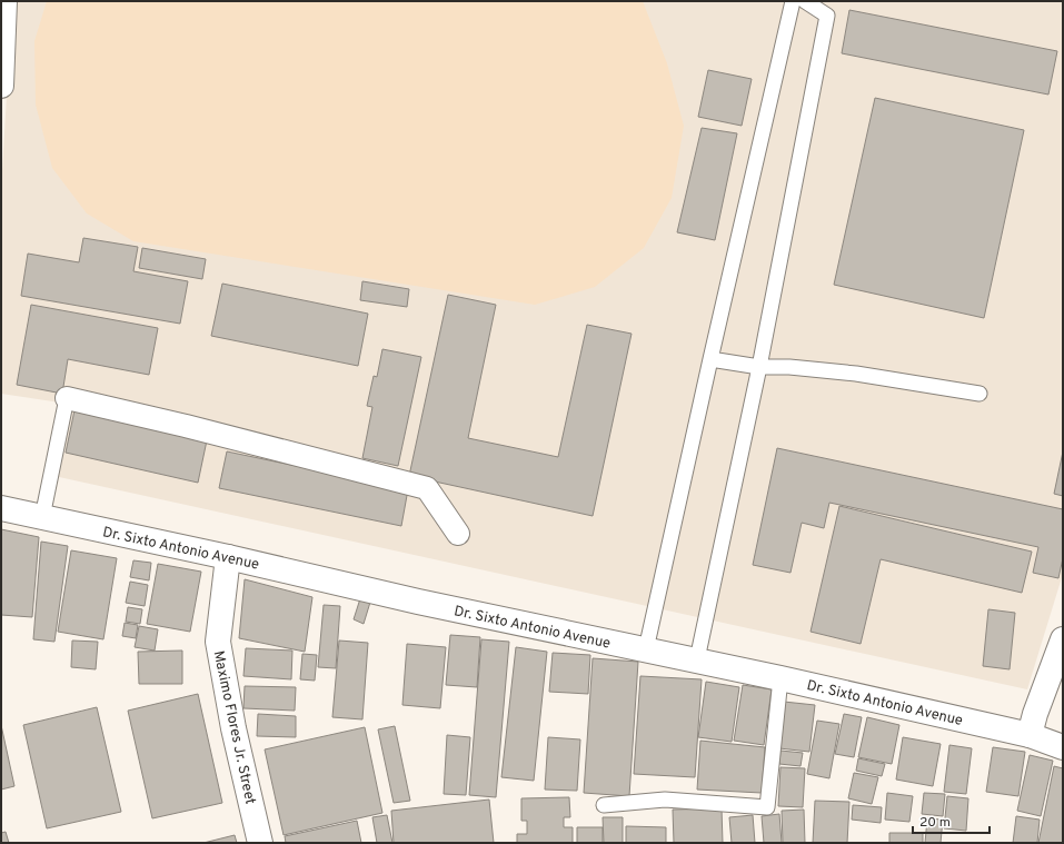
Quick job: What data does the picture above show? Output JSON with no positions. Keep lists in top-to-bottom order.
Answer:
{
  "streets": {
    "main road": ["Dr. Sixto Antonio Avenue", "Maximo Flores Jr. Street"]
  },
  "crossings": [
    ["Dr. Sixto Antonio Avenue", "Maximo Flores Jr. Street"]
  ],
  "scale_bar": "20 m"
}
